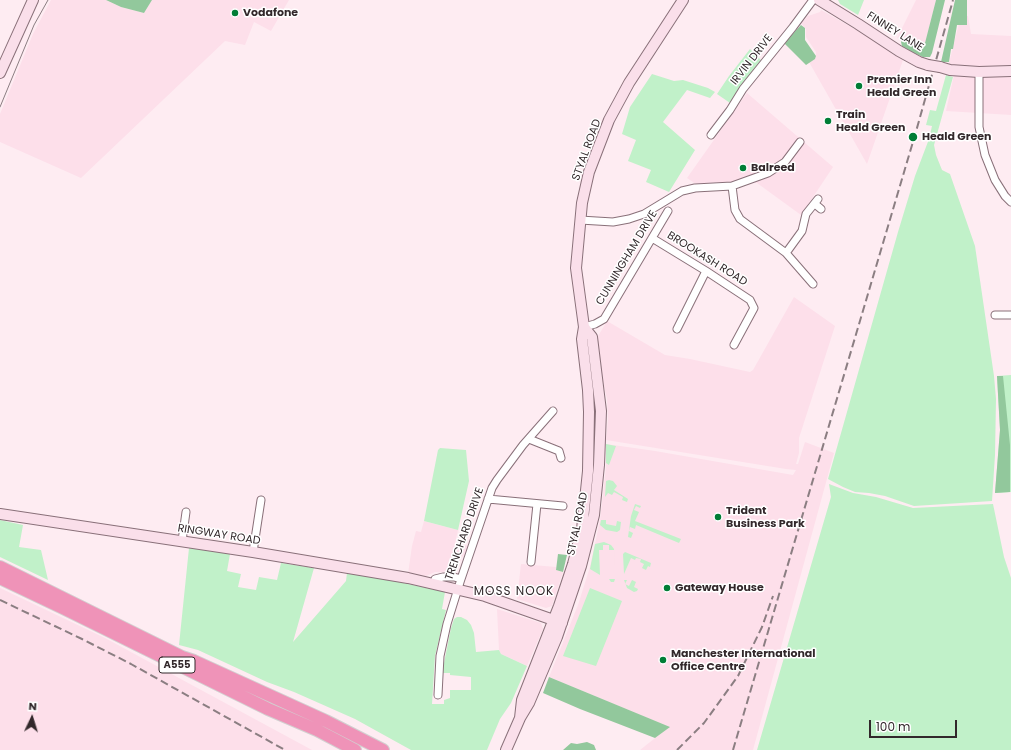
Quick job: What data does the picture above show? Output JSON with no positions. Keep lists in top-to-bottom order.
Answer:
{
  "streets": {
    "highway": ["A555"],
    "street": [
      "FINNEY LANE",
      "IRVIN DRIVE",
      "STYAL ROAD",
      "CUNNINGHAM DRIVE",
      "BROOKASH ROAD",
      "TRENCHARD DRIVE",
      "RINGWAY ROAD"
    ]
  },
  "crossings": [
    ["STYAL ROAD", "CUNNINGHAM DRIVE"],
    ["STYAL ROAD", "RINGWAY ROAD"],
    ["CUNNINGHAM DRIVE", "BROOKASH ROAD"],
    ["TRENCHARD DRIVE", "RINGWAY ROAD"]
  ],
  "districts": ["MOSS NOOK"],
  "places": [
    "Vodafone",
    "Premier Inn Heald Green",
    "Train Heald Green",
    "Heald Green",
    "Balreed",
    "Trident Business Park",
    "Gateway House",
    "Manchester International Office Centre"
  ],
  "scale_bar": "100 m",
  "north": "top"
}
